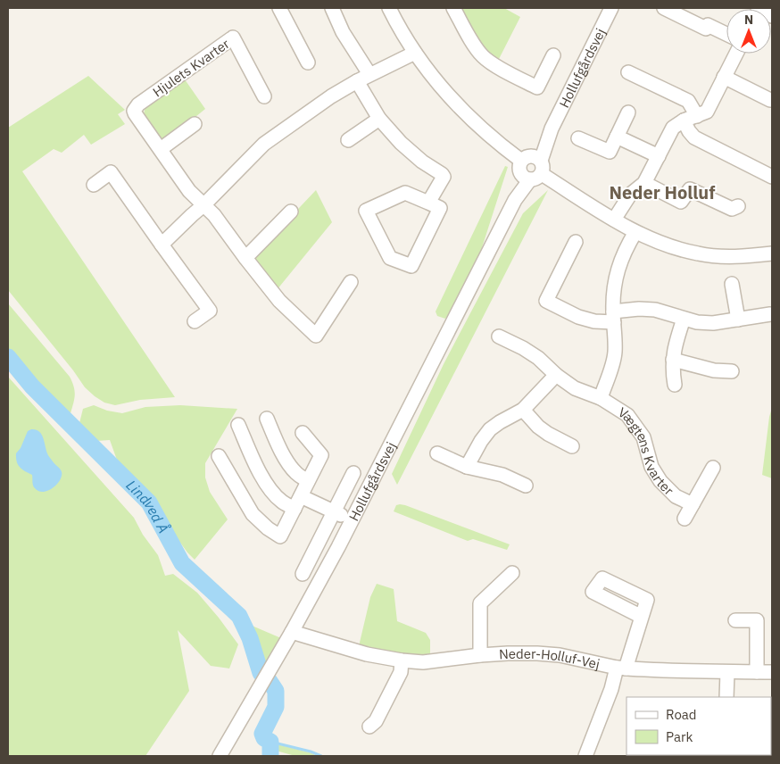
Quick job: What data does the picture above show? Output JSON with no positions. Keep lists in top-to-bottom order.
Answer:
{
  "streets": {
    "street": [
      "Hjulets Kvarter",
      "Hollufgårdsvej",
      "Vægtens Kvarter",
      "Neder-Holluf-Vej"
    ]
  },
  "crossings": [
    ["Hollufgårdsvej", "Neder-Holluf-Vej"]
  ],
  "districts": ["Neder Holluf"],
  "water": ["Lindved Å"],
  "legend": ["Road", "Park"],
  "north": "top"
}
